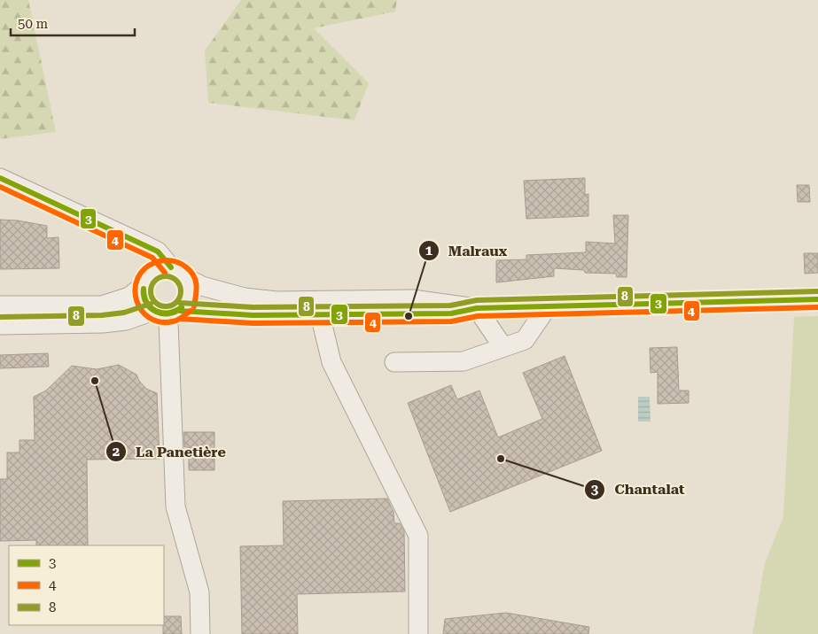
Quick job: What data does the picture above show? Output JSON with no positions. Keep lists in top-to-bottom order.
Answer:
{
  "places": ["Malraux", "La Panetière", "Chantalat"],
  "lines": ["transit line 3", "transit line 4", "transit line 8"],
  "legend": ["3", "4", "8"],
  "scale_bar": "50 m"
}
